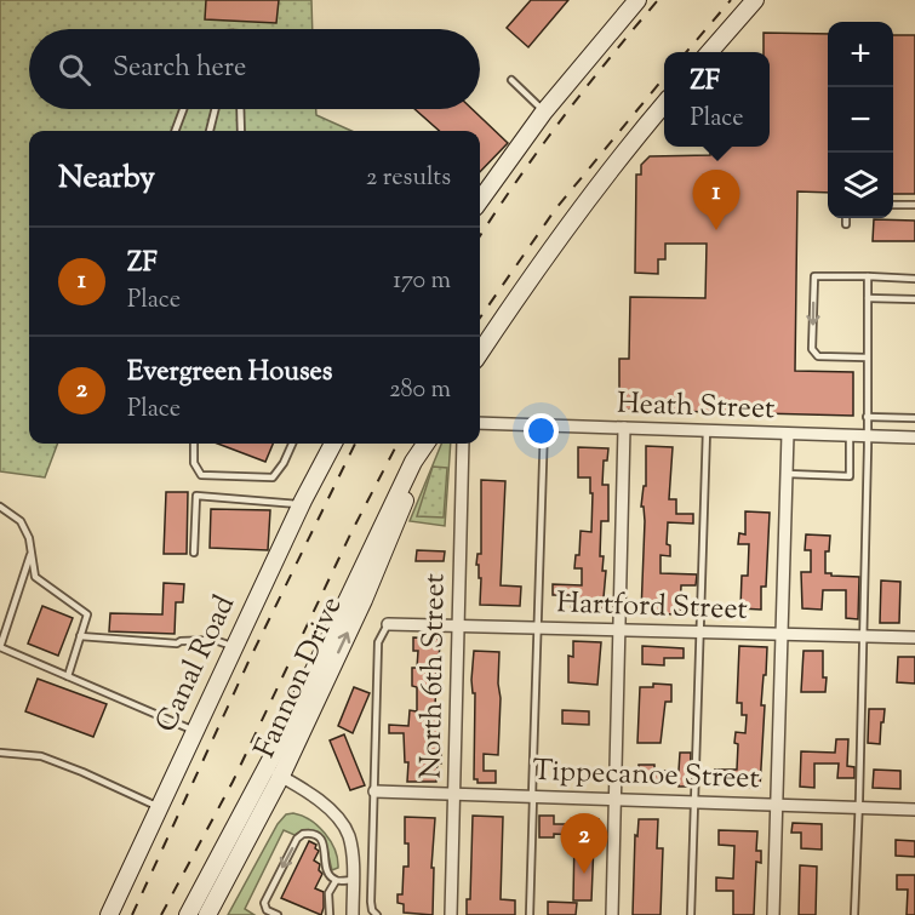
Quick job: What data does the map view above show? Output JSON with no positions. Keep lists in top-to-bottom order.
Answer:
{
  "streets": {
    "street": [
      "Heath Street",
      "Hartford Street",
      "Canal Road",
      "North 6th Street",
      "Fannon Drive",
      "Tippecanoe Street"
    ]
  },
  "crossings": [
    ["Hartford Street", "North 6th Street"],
    ["North 6th Street", "Tippecanoe Street"]
  ],
  "page": {
    "map_buttons": ["+", "−"],
    "search": "Search here",
    "popup": ["ZF", "Place"],
    "heading": ["Nearby", "2 results"],
    "pins": ["1", "2"],
    "list": [
      {
        "mark": "1",
        "name": "ZF",
        "note": "Place",
        "value": "170 m"
      },
      {
        "mark": "2",
        "name": "Evergreen Houses",
        "note": "Place",
        "value": "280 m"
      }
    ]
  }
}
